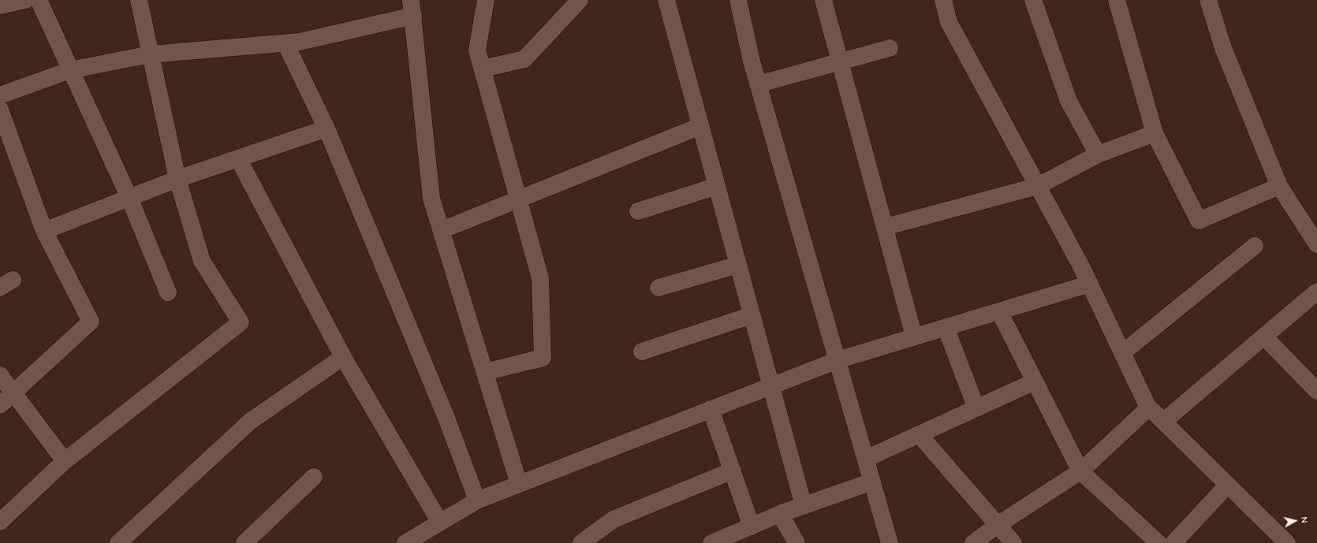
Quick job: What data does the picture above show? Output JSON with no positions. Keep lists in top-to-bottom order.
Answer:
{
  "north": "right"
}
